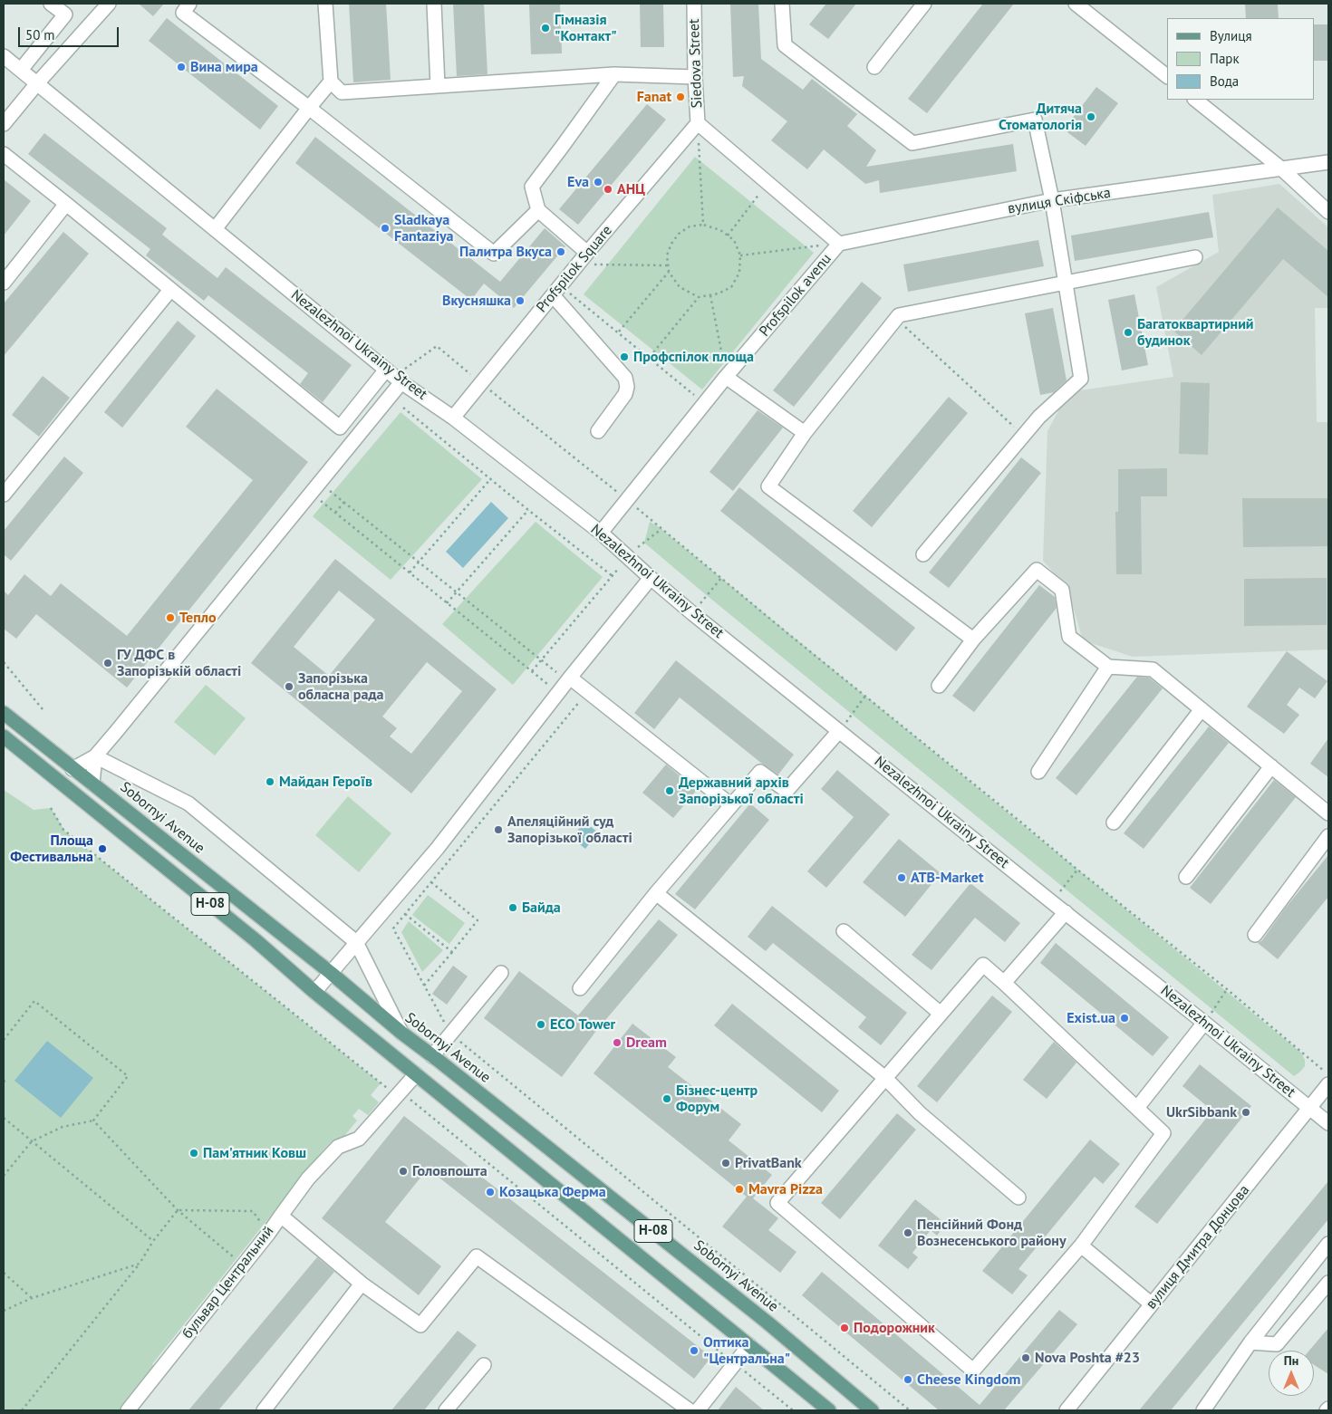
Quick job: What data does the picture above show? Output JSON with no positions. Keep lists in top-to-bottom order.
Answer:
{
  "streets": {
    "main road": ["Sobornyi Avenue", "Н-08"],
    "street": [
      "Siedova Street",
      "вулиця Скіфська",
      "Profspilok Square",
      "Profspilok avenu",
      "Nezalezhnoi Ukrainy Street",
      "вулиця Дмитра Донцова",
      "бульвар Центральний"
    ]
  },
  "crossings": [
    ["Siedova Street", "Profspilok Square"],
    ["Siedova Street", "Profspilok avenu"],
    ["вулиця Скіфська", "Profspilok avenu"],
    ["Profspilok Square", "Profspilok avenu"],
    ["Profspilok Square", "Nezalezhnoi Ukrainy Street"],
    ["Profspilok avenu", "Nezalezhnoi Ukrainy Street"],
    ["Nezalezhnoi Ukrainy Street", "вулиця Дмитра Донцова"]
  ],
  "places": [
    "Гімназія \"Контакт\"",
    "Вина мира",
    "Fanat",
    "Дитяча Стоматологія",
    "Eva",
    "АНЦ",
    "Sladkaya Fantaziya",
    "Палитра Вкуса",
    "Вкусняшка",
    "Багатоквартирний будинок",
    "Профспілок площа",
    "Тепло",
    "ГУ ДФС в Запорізькій області",
    "Запорізька обласна рада",
    "Майдан Героїв",
    "Державний архів Запорізької області",
    "Апеляційний суд Запорізької області",
    "Площа Фестивальна",
    "ATB-Market",
    "Байда",
    "Exist.ua",
    "ECO Tower",
    "Dream",
    "Бізнес-центр Форум",
    "UkrSibbank",
    "Пам'ятник Ковш",
    "PrivatBank",
    "Головпошта",
    "Mavra Pizza",
    "Козацька Ферма",
    "Пенсійний Фонд Вознесенського району",
    "Подорожник",
    "Оптика \"Центральна\"",
    "Nova Poshta #23",
    "Cheese Kingdom"
  ],
  "legend": ["Вулиця", "Парк", "Вода"],
  "scale_bar": "50 m",
  "north": "top"
}
